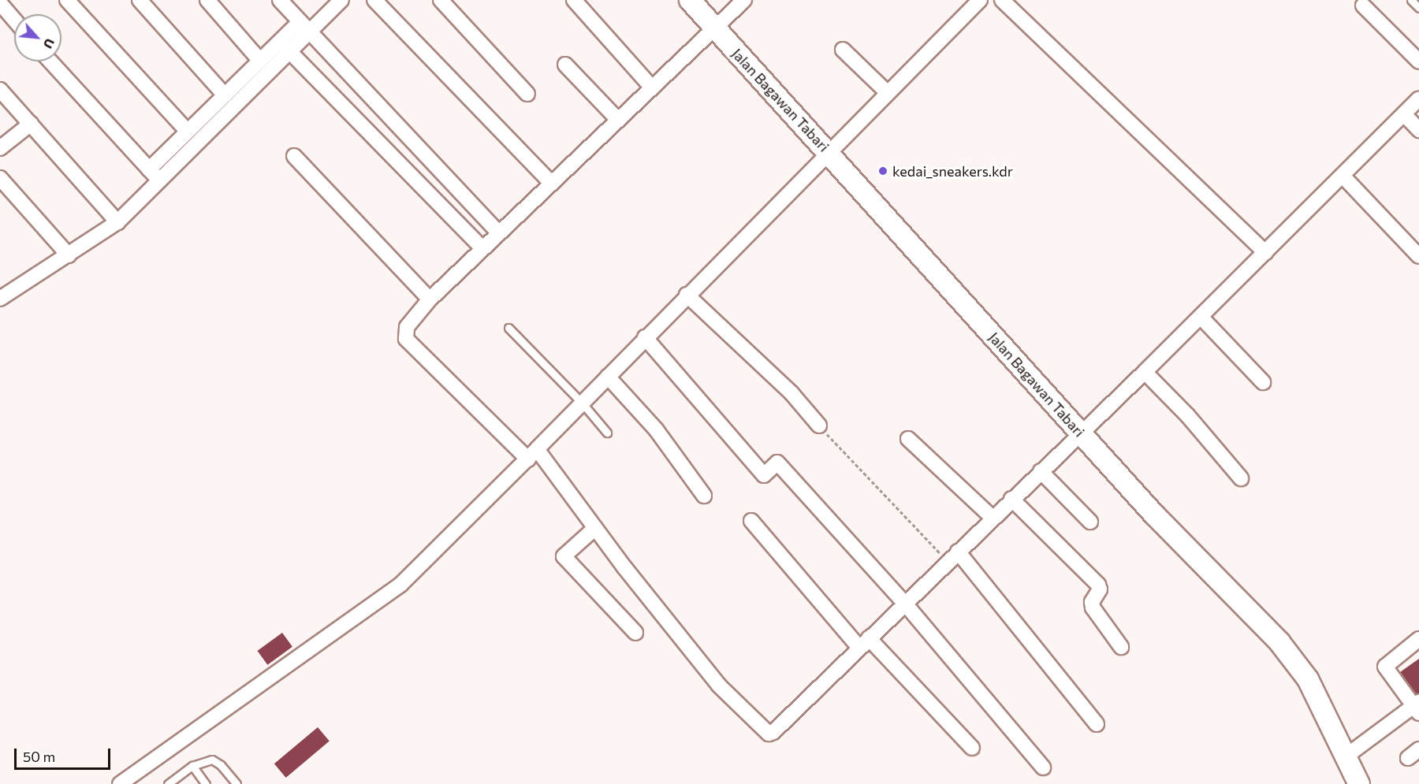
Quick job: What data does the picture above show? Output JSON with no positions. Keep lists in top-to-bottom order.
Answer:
{
  "streets": {
    "street": ["Jalan Bagawan Tabari"]
  },
  "places": ["kedai_sneakers.kdr"],
  "scale_bar": "50 m",
  "north": "bottom right"
}
